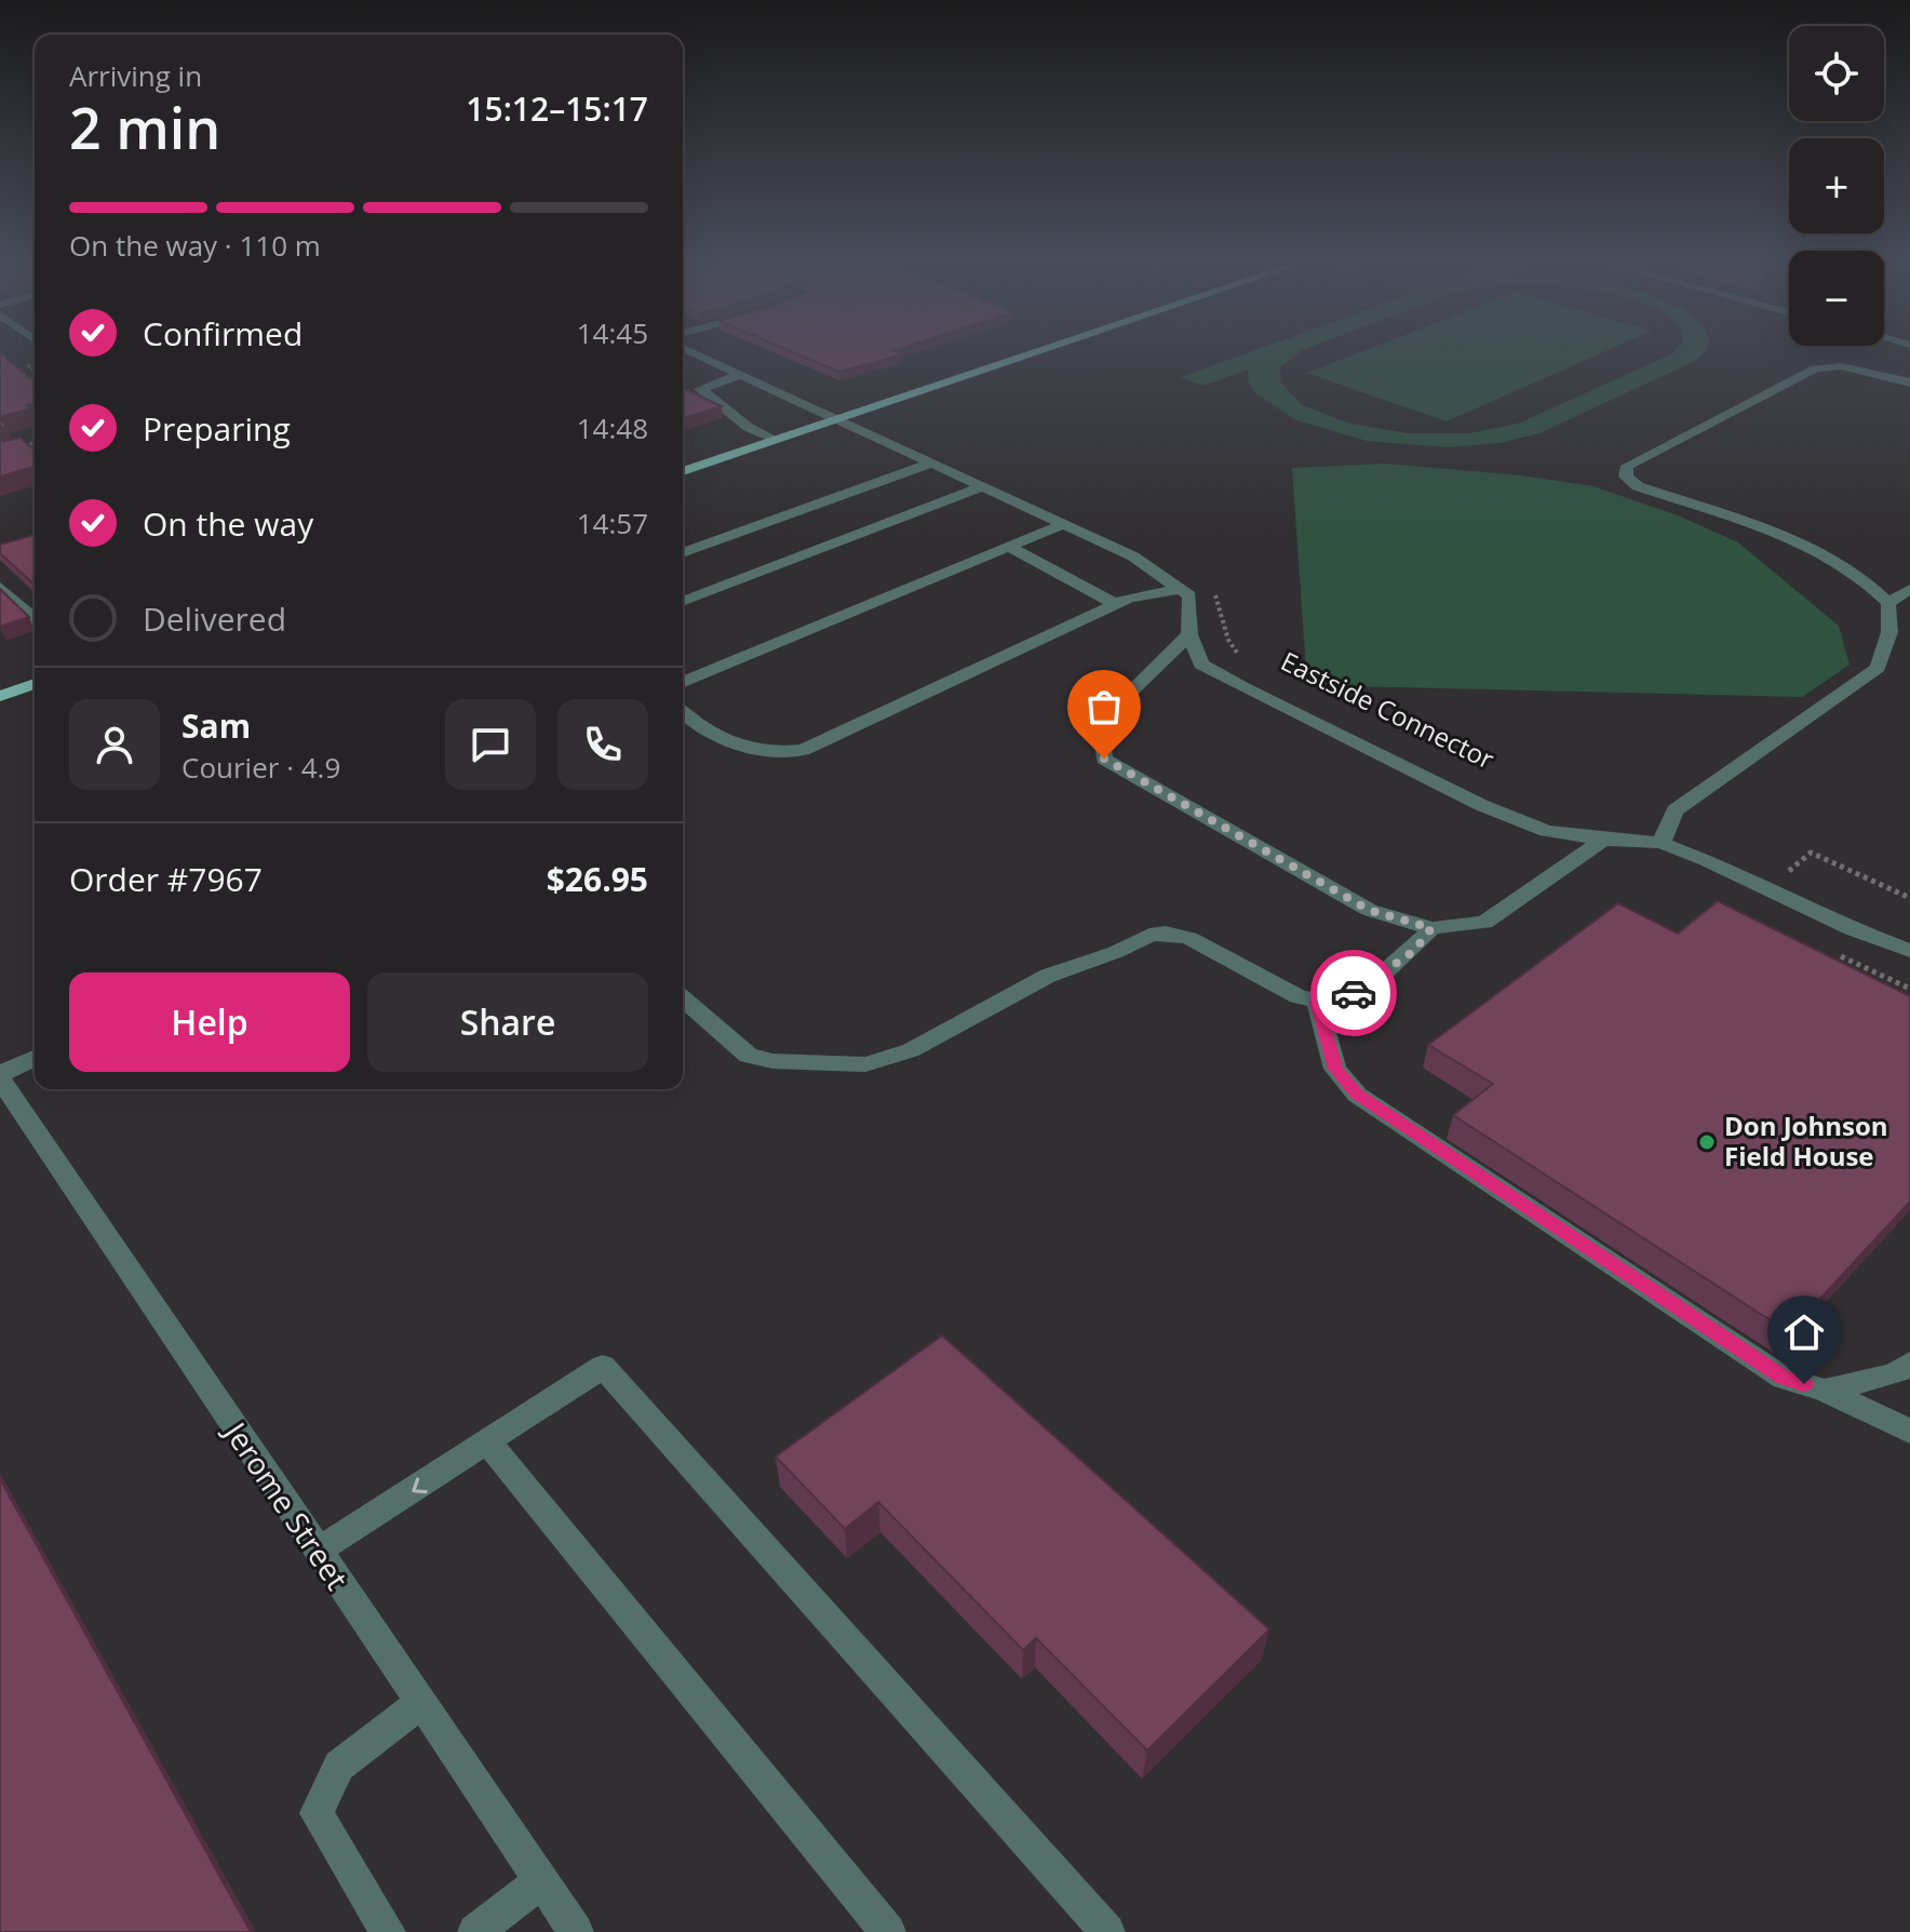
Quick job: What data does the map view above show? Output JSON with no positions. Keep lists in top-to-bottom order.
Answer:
{
  "streets": {
    "street": ["Jerome Street"]
  },
  "places": ["Don Johnson Field House"],
  "page": {
    "map_buttons": ["+", "−"],
    "heading": ["2 min", "Arriving in", "15:12–15:17"],
    "panel": [
      "Sam",
      "Courier · 4.9",
      "Order #7967",
      "$26.95"
    ],
    "bar": "On the way · 110 m",
    "list": [
      ["Confirmed", "14:45"],
      ["Preparing", "14:48"],
      ["On the way", "14:57"],
      "Delivered"
    ],
    "buttons": ["Help", "Share"]
  }
}
